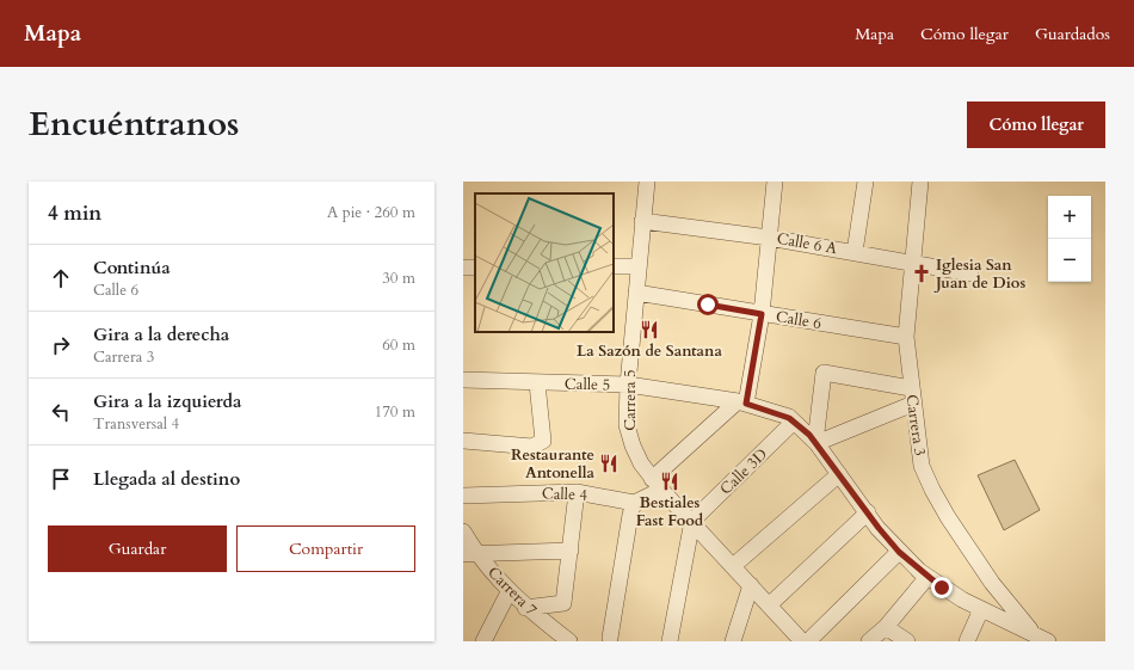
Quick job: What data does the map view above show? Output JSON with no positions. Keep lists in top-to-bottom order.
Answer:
{
  "streets": {
    "street": [
      "Calle 6 A",
      "Calle 6",
      "Calle 5",
      "Carrera 5",
      "Carrera 3",
      "Calle 3D",
      "Calle 4",
      "Carrera 7"
    ]
  },
  "crossings": [
    ["Calle 6 A", "Carrera 5"],
    ["Calle 6 A", "Carrera 3"],
    ["Calle 6", "Carrera 5"],
    ["Calle 6", "Carrera 3"],
    ["Calle 5", "Carrera 5"],
    ["Calle 5", "Calle 3D"],
    ["Carrera 5", "Calle 3D"]
  ],
  "places": {
    "church": ["Iglesia San Juan de Dios"],
    "restaurant": ["La Sazón de Santana", "Restaurante Antonella", "Bestiales Fast Food"]
  },
  "page": {
    "header": "Mapa",
    "nav": ["Mapa", "Cómo llegar", "Guardados"],
    "title": "Encuéntranos",
    "buttons": [
      "Cómo llegar",
      ["Guardar", "Compartir"]
    ],
    "heading": ["4 min", "A pie · 260 m"],
    "map_buttons": ["+", "−"],
    "list": [
      ["Continúa", "Calle 6", "30 m"],
      ["Gira a la derecha", "Carrera 3", "60 m"],
      ["Gira a la izquierda", "Transversal 4", "170 m"],
      "Llegada al destino"
    ]
  }
}
